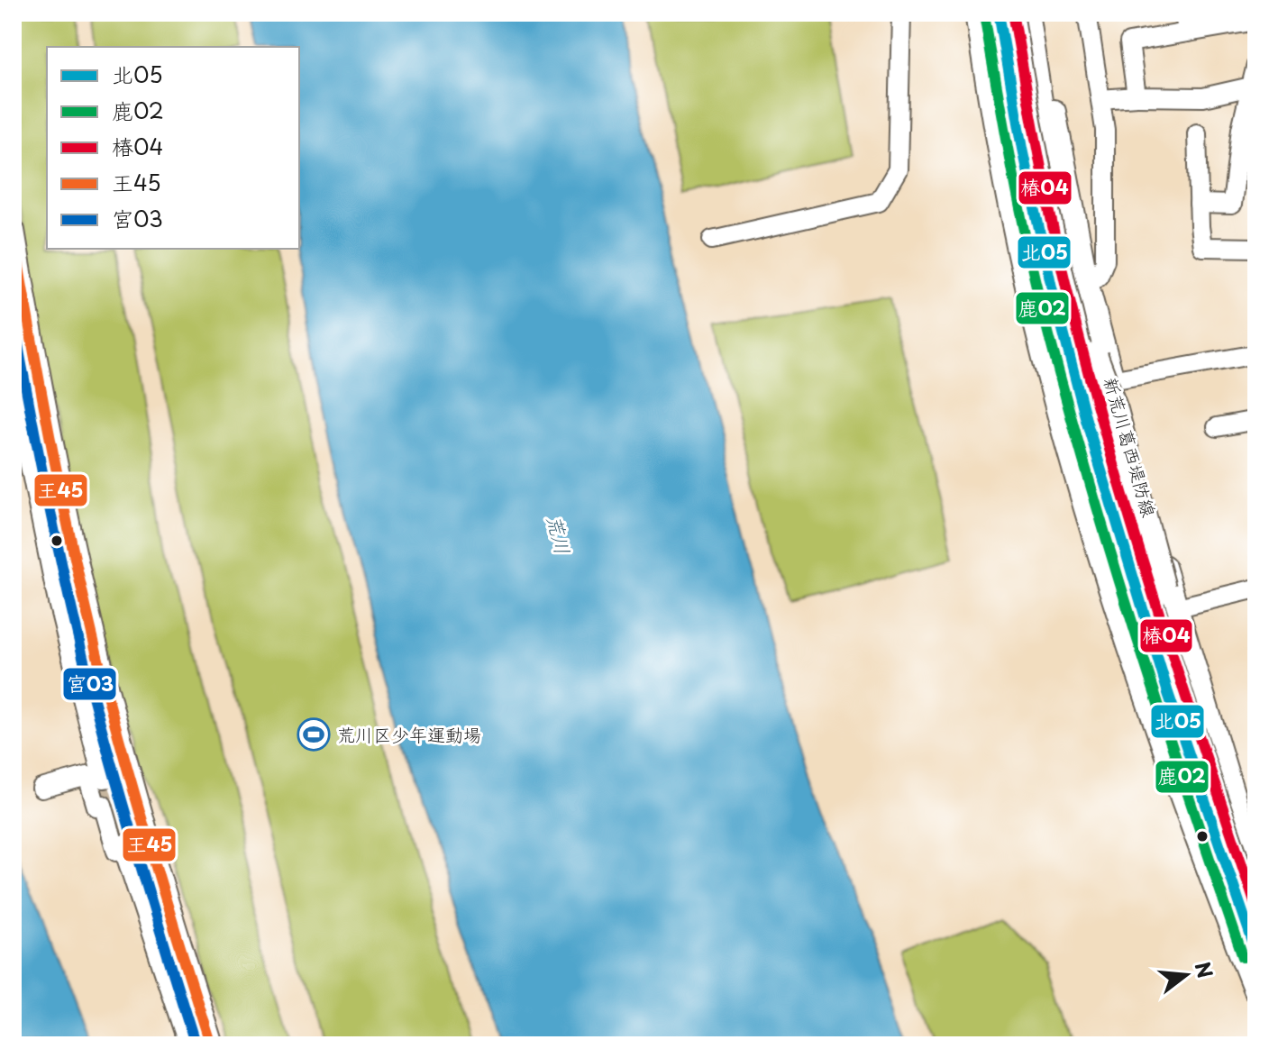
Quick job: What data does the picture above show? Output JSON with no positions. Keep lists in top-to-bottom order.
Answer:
{
  "streets": {
    "main road": ["新荒川葛西堤防線"]
  },
  "water": ["荒川"],
  "places": {
    "sports": ["荒川区少年運動場"]
  },
  "lines": [
    "transit line 北05",
    "transit line 椿04",
    "transit line 鹿02",
    "transit line 王45",
    "transit line 宮03"
  ],
  "legend": [
    "北05",
    "鹿02",
    "椿04",
    "王45",
    "宮03"
  ],
  "north": "right"
}
